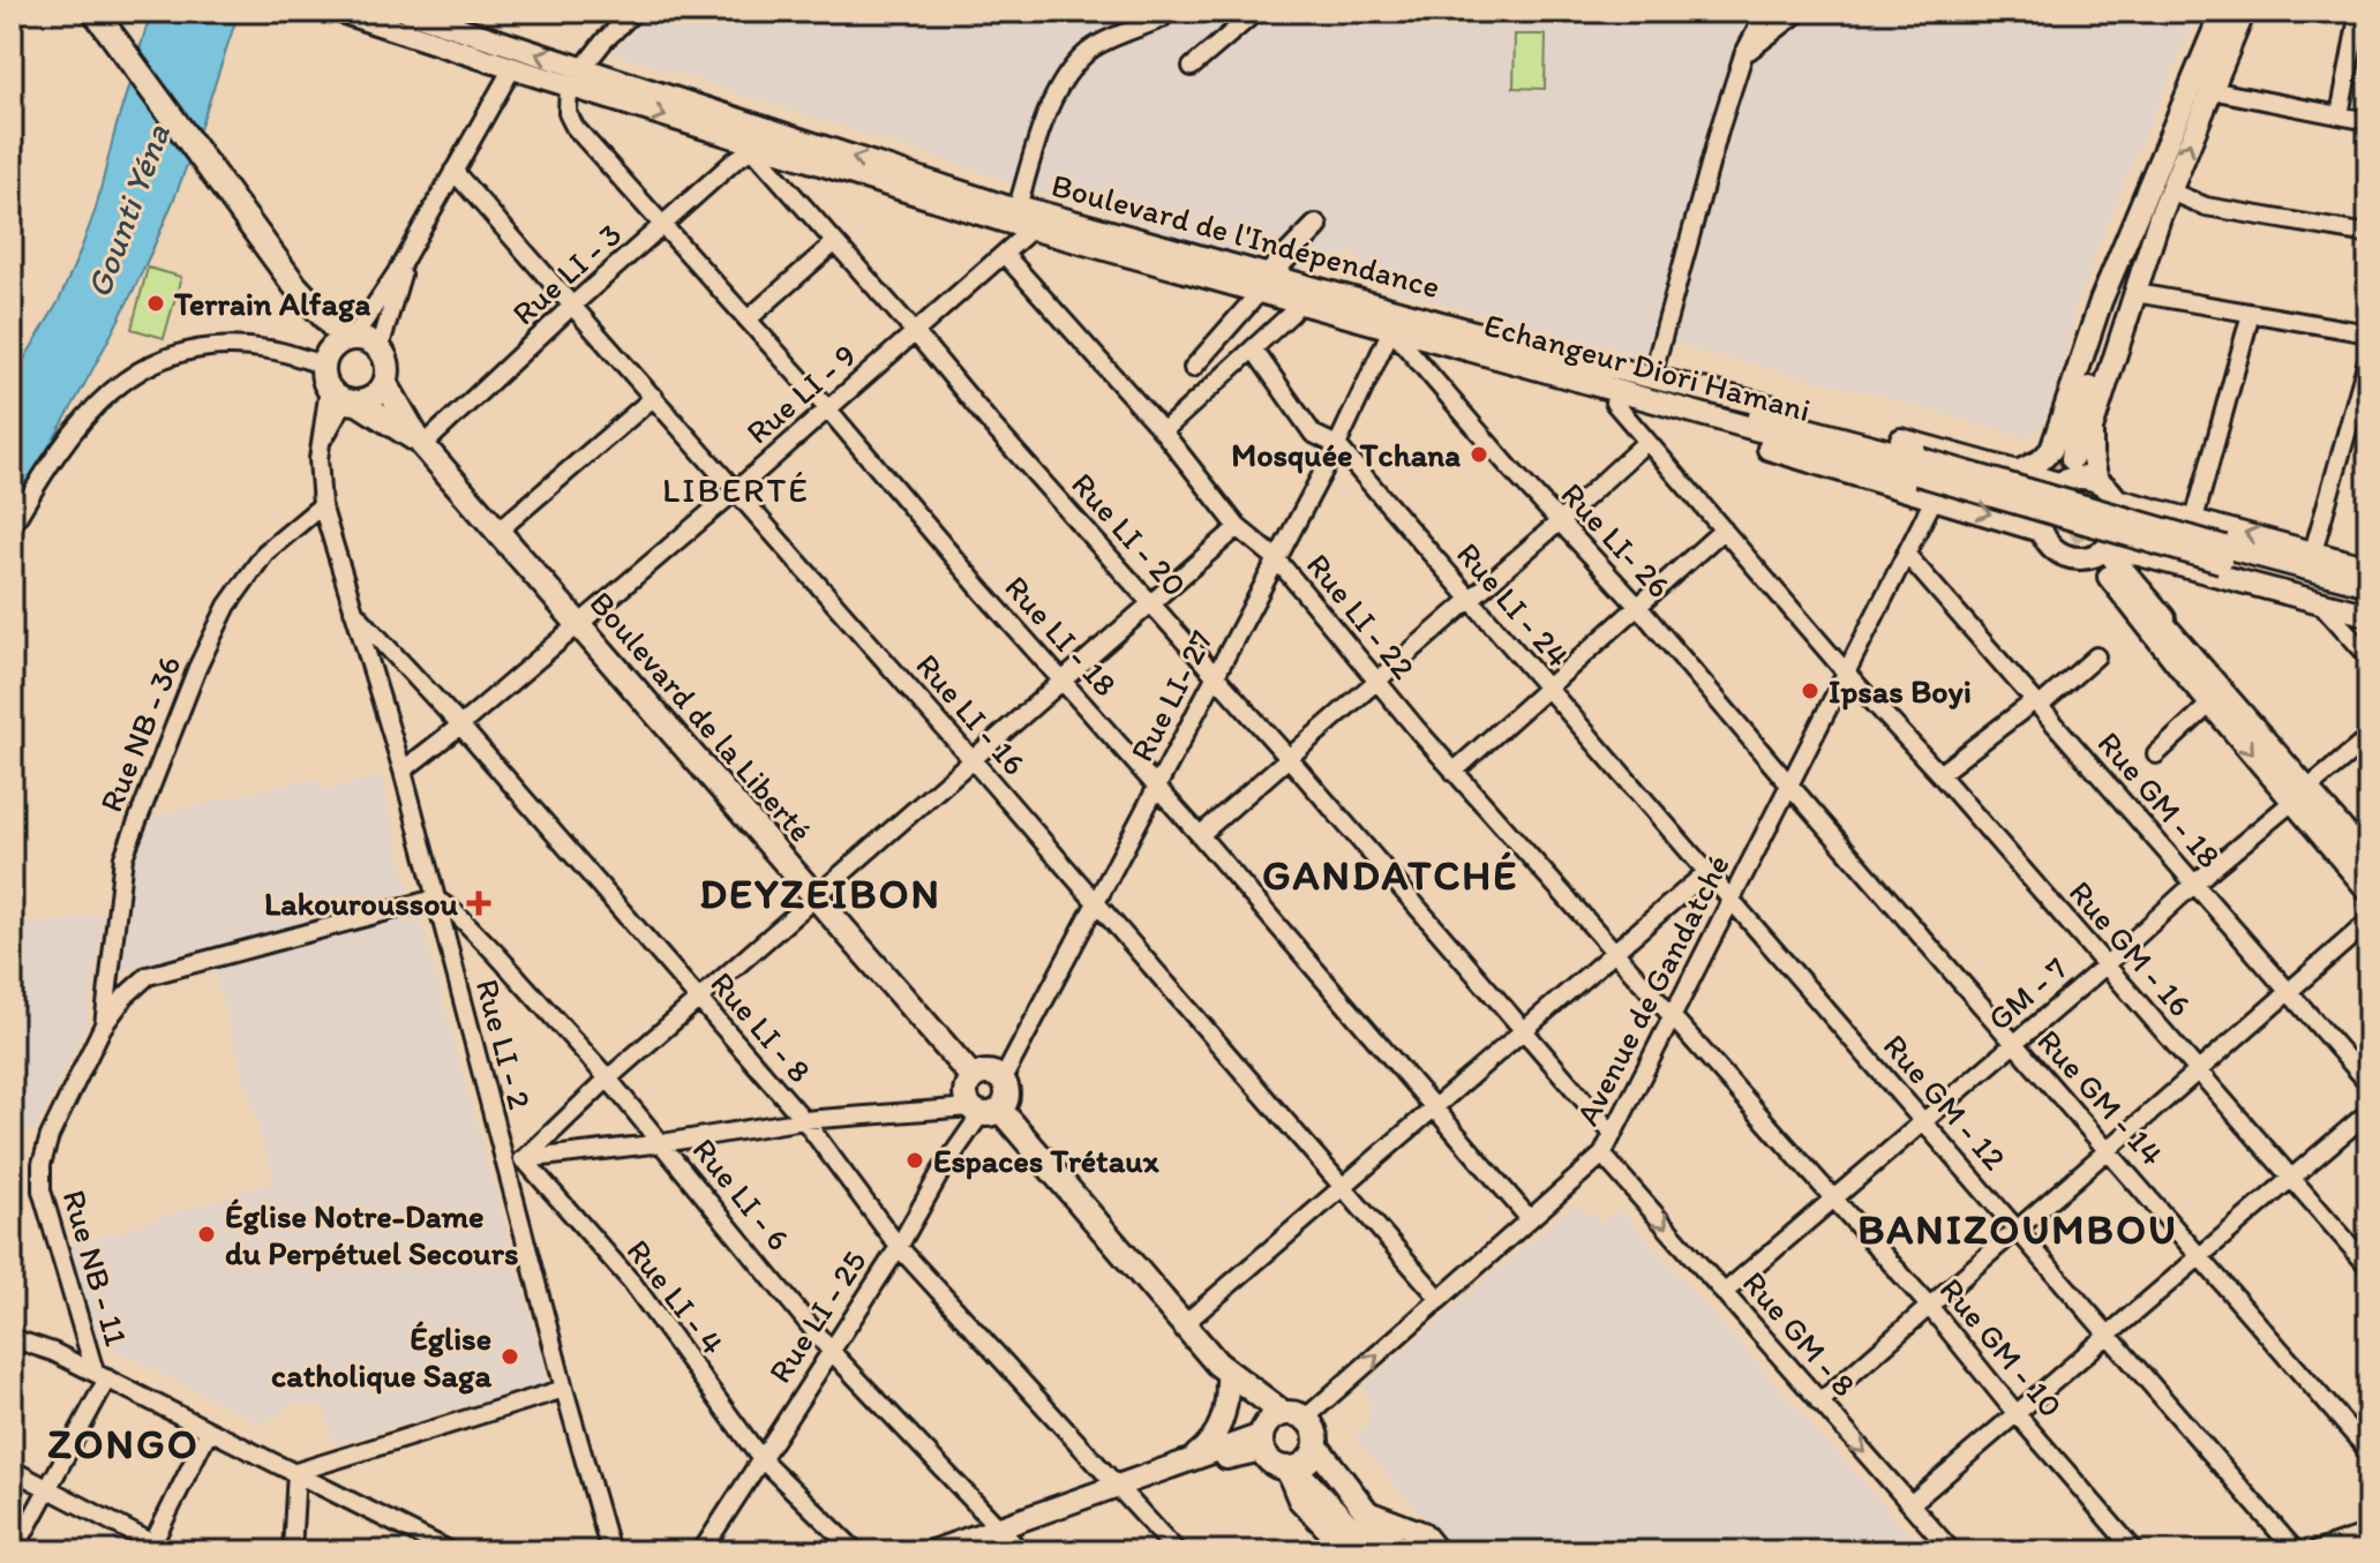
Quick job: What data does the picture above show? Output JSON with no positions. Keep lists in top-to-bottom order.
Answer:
{
  "streets": {
    "highway": ["Boulevard de la Liberté"],
    "main road": ["Boulevard de l'Indépendance", "Echangeur Diori Hamani"],
    "street": [
      "Rue LI - 3",
      "Rue LI - 9",
      "Rue LI - 20",
      "Rue LI- 26",
      "Rue LI - 24",
      "Rue LI - 22",
      "Rue LI - 18",
      "Rue LI- 27",
      "Rue LI - 16",
      "Rue NB - 36",
      "Rue GM - 18",
      "Rue GM - 16",
      "Avenue de Gandatché",
      "GM - 7",
      "Rue LI - 8",
      "Rue LI - 2",
      "Rue GM - 14",
      "Rue GM - 12",
      "Rue LI - 6",
      "Rue NB - 11",
      "Rue LI - 4",
      "Rue LI - 25",
      "Rue GM - 8",
      "Rue GM - 10"
    ]
  },
  "crossings": [
    ["Boulevard de l'Indépendance", "Rue LI - 3"],
    ["Boulevard de l'Indépendance", "Echangeur Diori Hamani"],
    ["Boulevard de l'Indépendance", "Rue LI - 9"],
    ["Boulevard de l'Indépendance", "Rue LI - 20"],
    ["Boulevard de l'Indépendance", "Rue LI- 26"],
    ["Boulevard de l'Indépendance", "Rue LI - 18"],
    ["Boulevard de l'Indépendance", "Rue LI- 27"],
    ["Boulevard de l'Indépendance", "Rue GM - 16"],
    ["Boulevard de l'Indépendance", "Avenue de Gandatché"],
    ["Rue LI - 3", "Rue LI - 20"],
    ["Rue LI - 3", "Rue LI - 18"],
    ["Rue LI - 3", "Rue LI - 16"],
    ["Rue LI - 3", "Boulevard de la Liberté"],
    ["Rue LI - 9", "Rue LI - 20"],
    ["Rue LI - 9", "Rue LI - 22"],
    ["Rue LI - 9", "Rue LI - 18"],
    ["Rue LI - 9", "Rue LI - 16"],
    ["Rue LI - 9", "Boulevard de la Liberté"],
    ["Rue LI - 9", "Rue LI - 8"],
    ["Rue LI - 9", "Rue LI - 2"],
    ["Rue LI - 20", "Rue LI- 27"],
    ["Rue LI - 20", "Avenue de Gandatché"],
    ["Rue LI- 26", "Rue LI- 27"],
    ["Rue LI- 26", "Avenue de Gandatché"],
    ["Rue LI- 26", "Rue GM - 14"],
    ["Rue LI - 24", "Rue LI- 27"],
    ["Rue LI - 24", "Avenue de Gandatché"],
    ["Rue LI - 24", "Rue GM - 12"],
    ["Rue LI - 22", "Rue LI- 27"],
    ["Rue LI - 22", "Avenue de Gandatché"],
    ["Rue LI - 22", "Rue GM - 10"],
    ["Rue LI - 18", "Rue LI- 27"],
    ["Rue LI - 18", "Avenue de Gandatché"],
    ["Rue LI- 27", "Rue LI - 16"],
    ["Rue LI- 27", "Boulevard de la Liberté"],
    ["Rue LI- 27", "Rue LI - 25"],
    ["Rue LI - 16", "Avenue de Gandatché"],
    ["Boulevard de la Liberté", "Rue LI - 2"],
    ["Boulevard de la Liberté", "Rue LI - 25"],
    ["Rue NB - 36", "Rue LI - 2"],
    ["Rue NB - 36", "Rue NB - 11"],
    ["Rue GM - 18", "Avenue de Gandatché"],
    ["Rue GM - 18", "GM - 7"],
    ["Rue GM - 16", "Avenue de Gandatché"],
    ["Rue GM - 16", "GM - 7"],
    ["Avenue de Gandatché", "Rue GM - 14"],
    ["Avenue de Gandatché", "Rue GM - 12"],
    ["Avenue de Gandatché", "Rue GM - 8"],
    ["Avenue de Gandatché", "Rue GM - 10"],
    ["GM - 7", "Rue GM - 14"],
    ["GM - 7", "Rue GM - 12"],
    ["GM - 7", "Rue GM - 8"],
    ["GM - 7", "Rue GM - 10"],
    ["Rue LI - 8", "Rue LI - 2"],
    ["Rue LI - 8", "Rue LI - 25"],
    ["Rue LI - 2", "Rue LI - 6"],
    ["Rue LI - 6", "Rue LI - 25"],
    ["Rue LI - 4", "Rue LI - 25"]
  ],
  "one_way": ["Rue GM - 8"],
  "districts": [
    "LIBERTÉ",
    "GANDATCHÉ",
    "DEYZEIBON",
    "BANIZOUMBOU",
    "ZONGO"
  ],
  "water": ["Gounti Yéna"],
  "places": {
    "other": [
      "Terrain Alfaga",
      "Mosquée Tchana",
      "Ipsas Boyi",
      "Espaces Trétaux",
      "Église Notre-Dame du Perpétuel Secours",
      "Église catholique Saga"
    ],
    "health": ["Lakouroussou"]
  }
}
